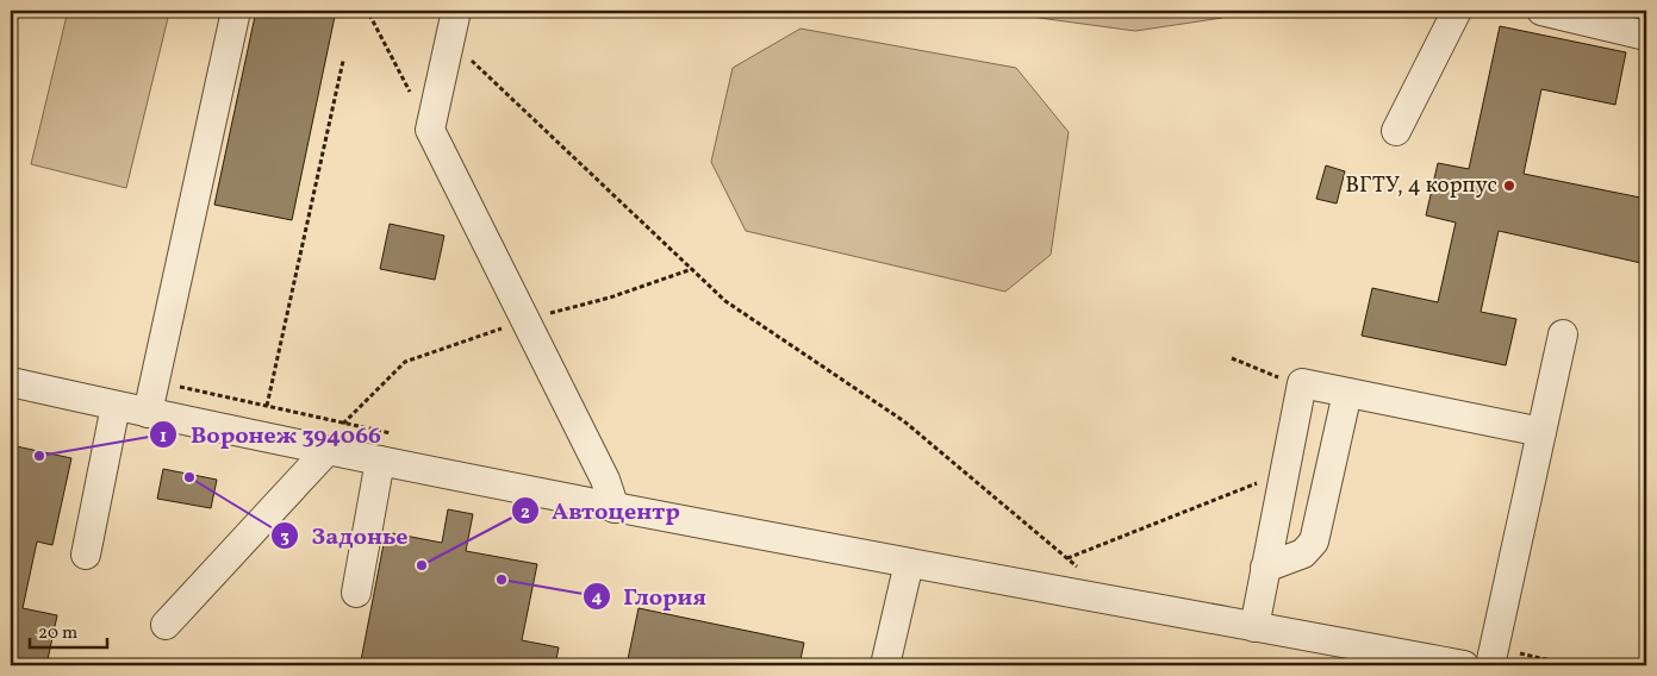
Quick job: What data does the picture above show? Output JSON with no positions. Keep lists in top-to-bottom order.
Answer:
{
  "places": [
    "ВГТУ, 4 корпус",
    "Воронеж 394066",
    "Задонье",
    "Автоцентр",
    "Глория"
  ],
  "scale_bar": "20 m"
}
